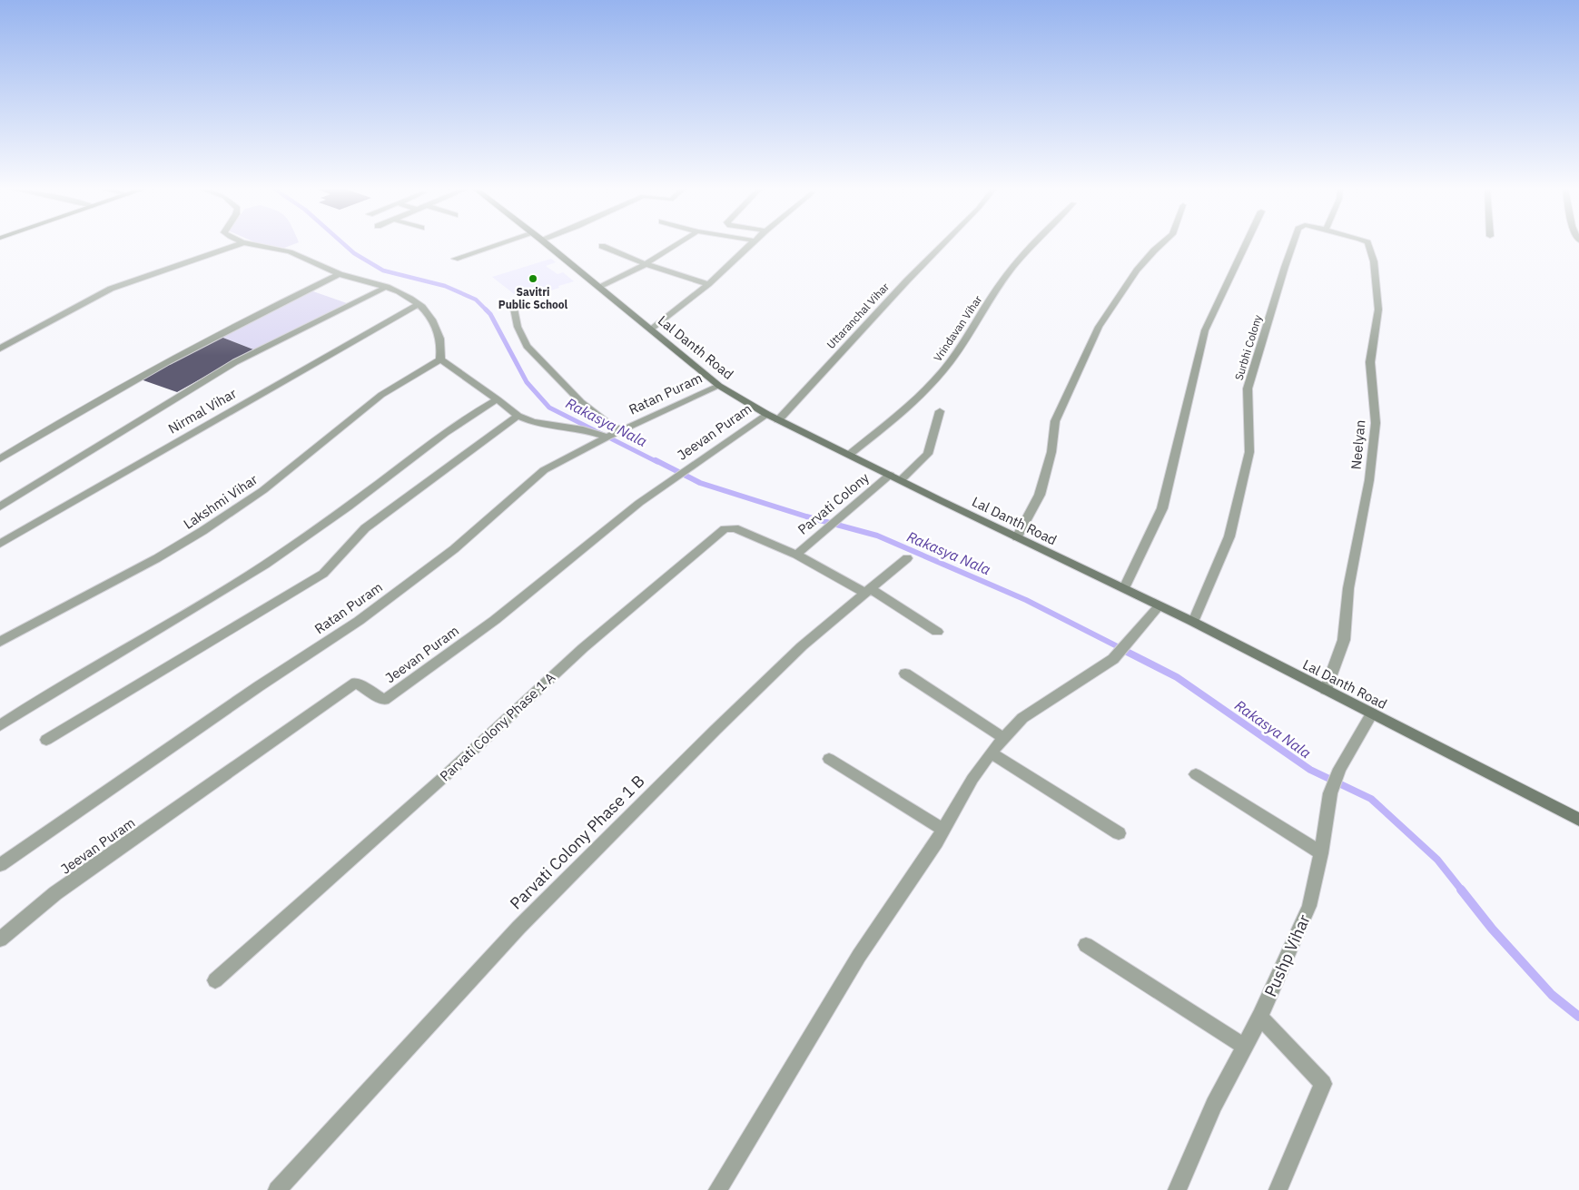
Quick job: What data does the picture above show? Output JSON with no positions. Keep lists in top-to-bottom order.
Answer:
{
  "streets": {
    "street": [
      "Uttaranchal Vihar",
      "Vrindavan Vihar",
      "Lal Danth Road",
      "Surbhi Colony",
      "Ratan Puram",
      "Nirmal Vihar",
      "Jeevan Puram",
      "Neelyan",
      "Lakshmi Vihar",
      "Parvati Colony",
      "Parvati Colony Phase 1 A",
      "Parvati Colony Phase 1 B",
      "Pushp Vihar"
    ]
  },
  "crossings": [
    ["Uttaranchal Vihar", "Lal Danth Road"],
    ["Vrindavan Vihar", "Lal Danth Road"],
    ["Lal Danth Road", "Surbhi Colony"],
    ["Lal Danth Road", "Ratan Puram"],
    ["Lal Danth Road", "Jeevan Puram"],
    ["Lal Danth Road", "Neelyan"],
    ["Lal Danth Road", "Parvati Colony"],
    ["Lal Danth Road", "Pushp Vihar"],
    ["Parvati Colony", "Parvati Colony Phase 1 A"]
  ],
  "water": ["Rakasya Nala"],
  "places": ["Savitri Public School"]
}
